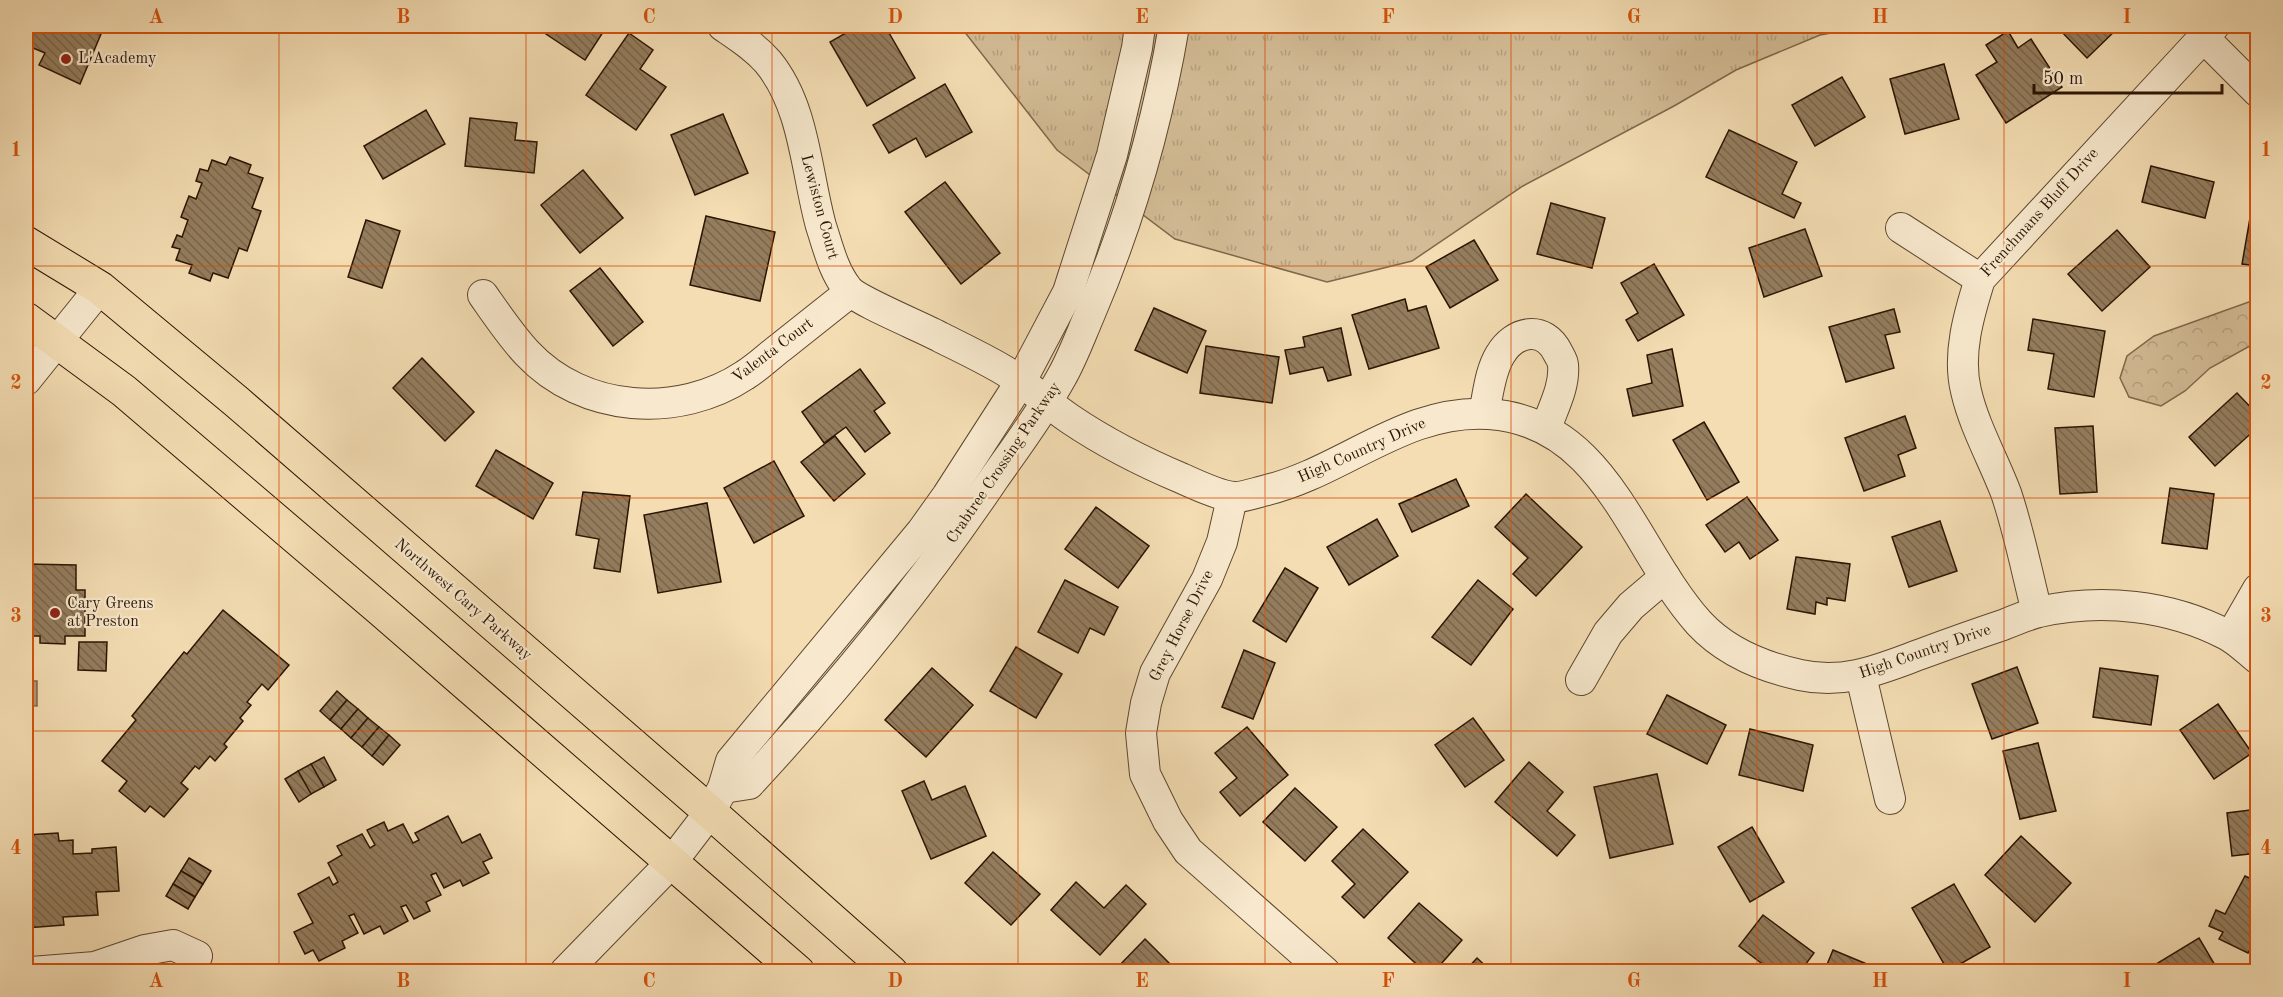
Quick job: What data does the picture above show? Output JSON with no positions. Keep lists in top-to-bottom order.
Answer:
{
  "streets": {
    "main road": ["Northwest Cary Parkway"],
    "street": [
      "Lewiston Court",
      "Frenchmans Bluff Drive",
      "Valenta Court",
      "High Country Drive",
      "Crabtree Crossing Parkway",
      "Grey Horse Drive"
    ]
  },
  "crossings": [
    ["Lewiston Court", "Valenta Court"],
    ["Frenchmans Bluff Drive", "High Country Drive"],
    ["High Country Drive", "Grey Horse Drive"],
    ["Crabtree Crossing Parkway", "Northwest Cary Parkway"]
  ],
  "places": ["L'Academy", "Cary Greens at Preston"],
  "scale_bar": "50 m",
  "grid": {
    "columns": [
      "A",
      "B",
      "C",
      "D",
      "E",
      "F",
      "G",
      "H",
      "I"
    ],
    "rows": [
      "1",
      "2",
      "3",
      "4"
    ]
  }
}
